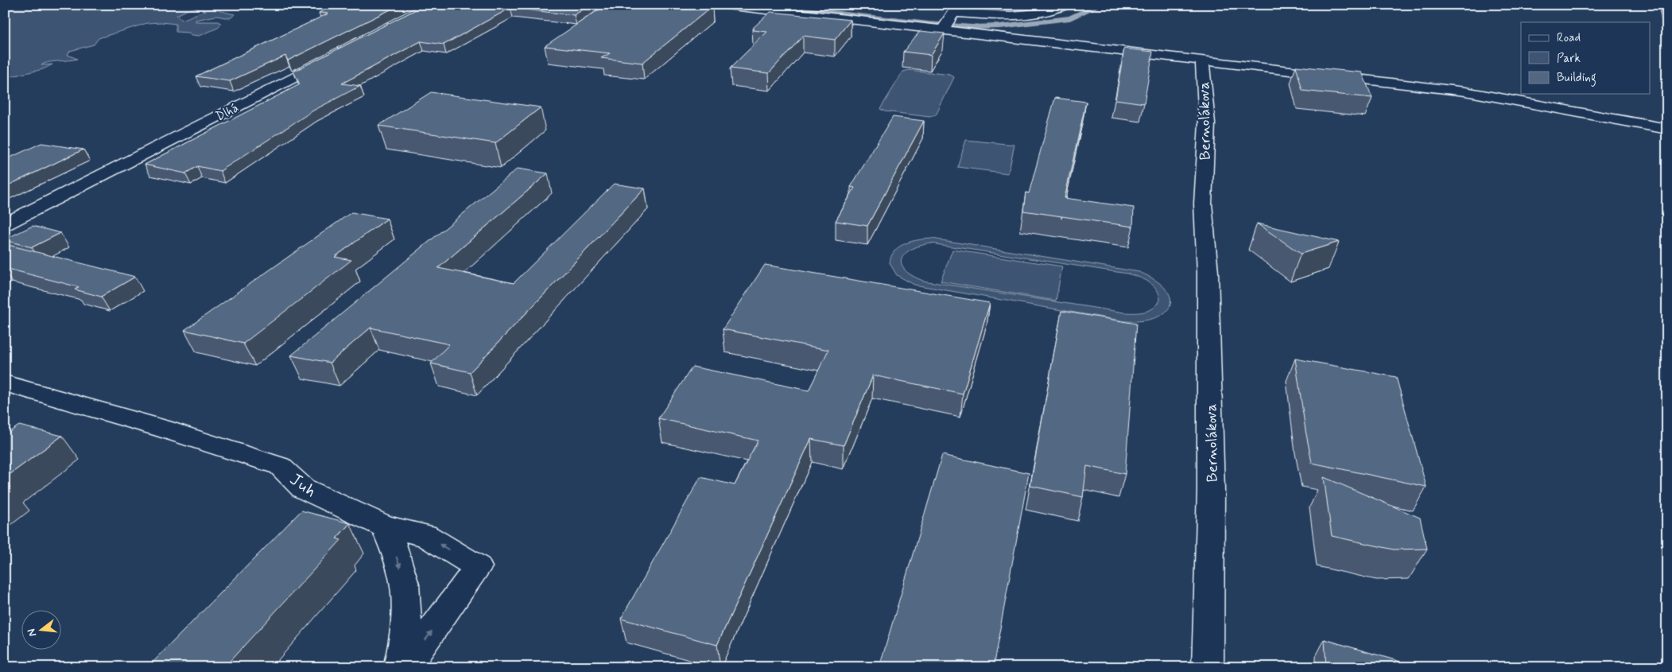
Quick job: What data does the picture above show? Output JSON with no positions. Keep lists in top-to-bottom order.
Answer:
{
  "streets": {
    "street": ["Dlhá", "Bernolákova", "Juh"]
  },
  "legend": ["Road", "Park", "Building"],
  "north": "left"
}
